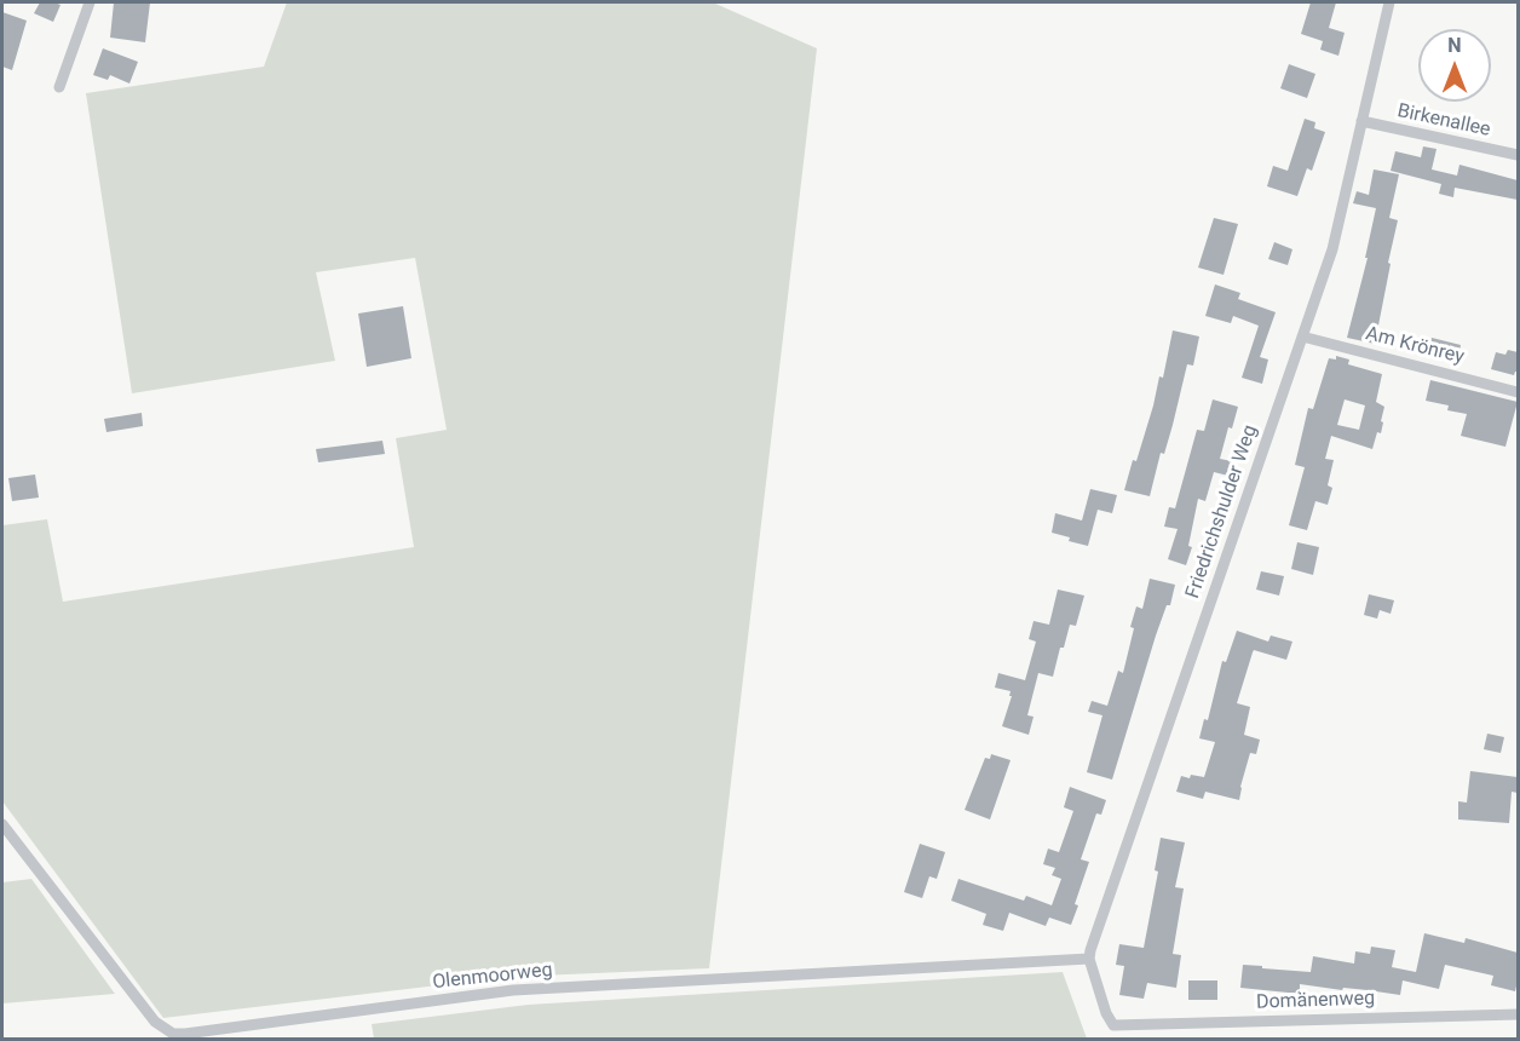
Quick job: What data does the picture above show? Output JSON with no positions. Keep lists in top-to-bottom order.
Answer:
{
  "streets": {
    "street": [
      "Birkenallee",
      "Am Krönrey",
      "Friedrichshulder Weg",
      "Olenmoorweg",
      "Domänenweg"
    ]
  },
  "crossings": [
    ["Birkenallee", "Friedrichshulder Weg"],
    ["Am Krönrey", "Friedrichshulder Weg"],
    ["Friedrichshulder Weg", "Olenmoorweg"]
  ],
  "north": "top"
}
